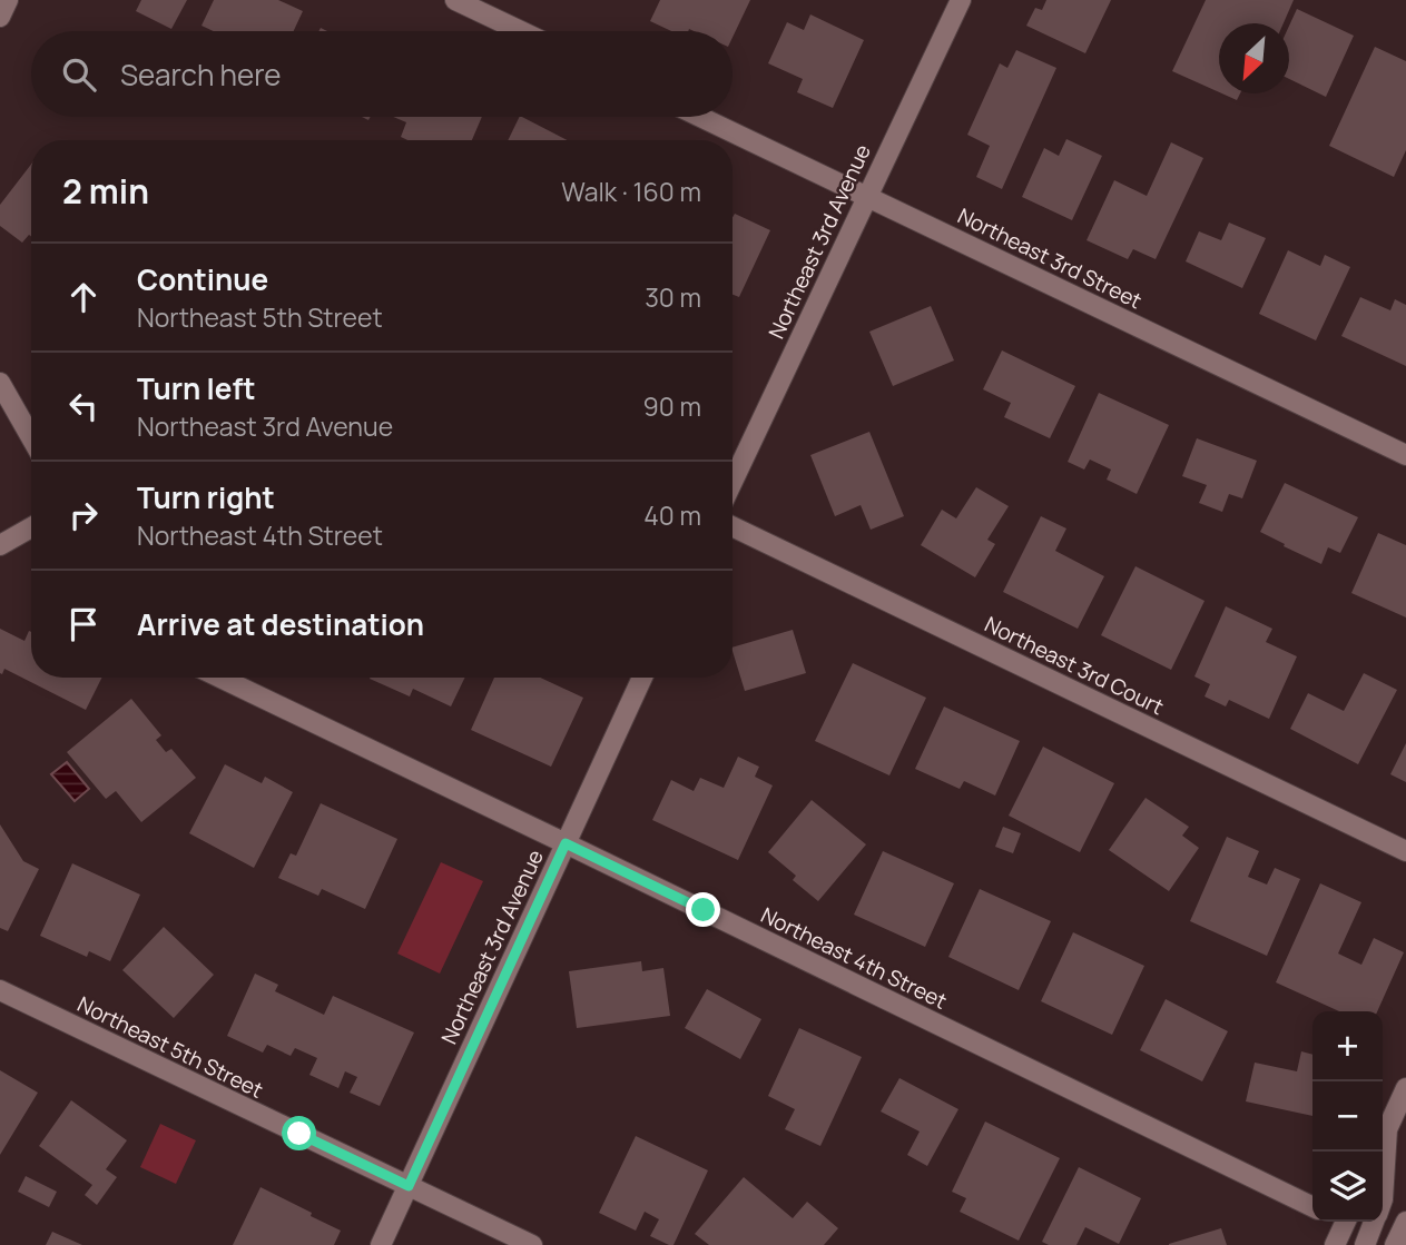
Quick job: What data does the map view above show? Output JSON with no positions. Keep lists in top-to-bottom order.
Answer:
{
  "streets": {
    "street": [
      "Northeast 3rd Avenue",
      "Northeast 3rd Street",
      "Northeast 3rd Court",
      "Northeast 4th Street",
      "Northeast 5th Street"
    ]
  },
  "crossings": [
    ["Northeast 3rd Avenue", "Northeast 3rd Street"],
    ["Northeast 3rd Avenue", "Northeast 4th Street"],
    ["Northeast 3rd Avenue", "Northeast 5th Street"]
  ],
  "north": "bottom left",
  "page": {
    "search": "Search here",
    "heading": ["2 min", "Walk · 160 m"],
    "list": [
      ["Continue", "Northeast 5th Street", "30 m"],
      ["Turn left", "Northeast 3rd Avenue", "90 m"],
      ["Turn right", "Northeast 4th Street", "40 m"],
      "Arrive at destination"
    ],
    "map_buttons": ["+", "−"]
  }
}
